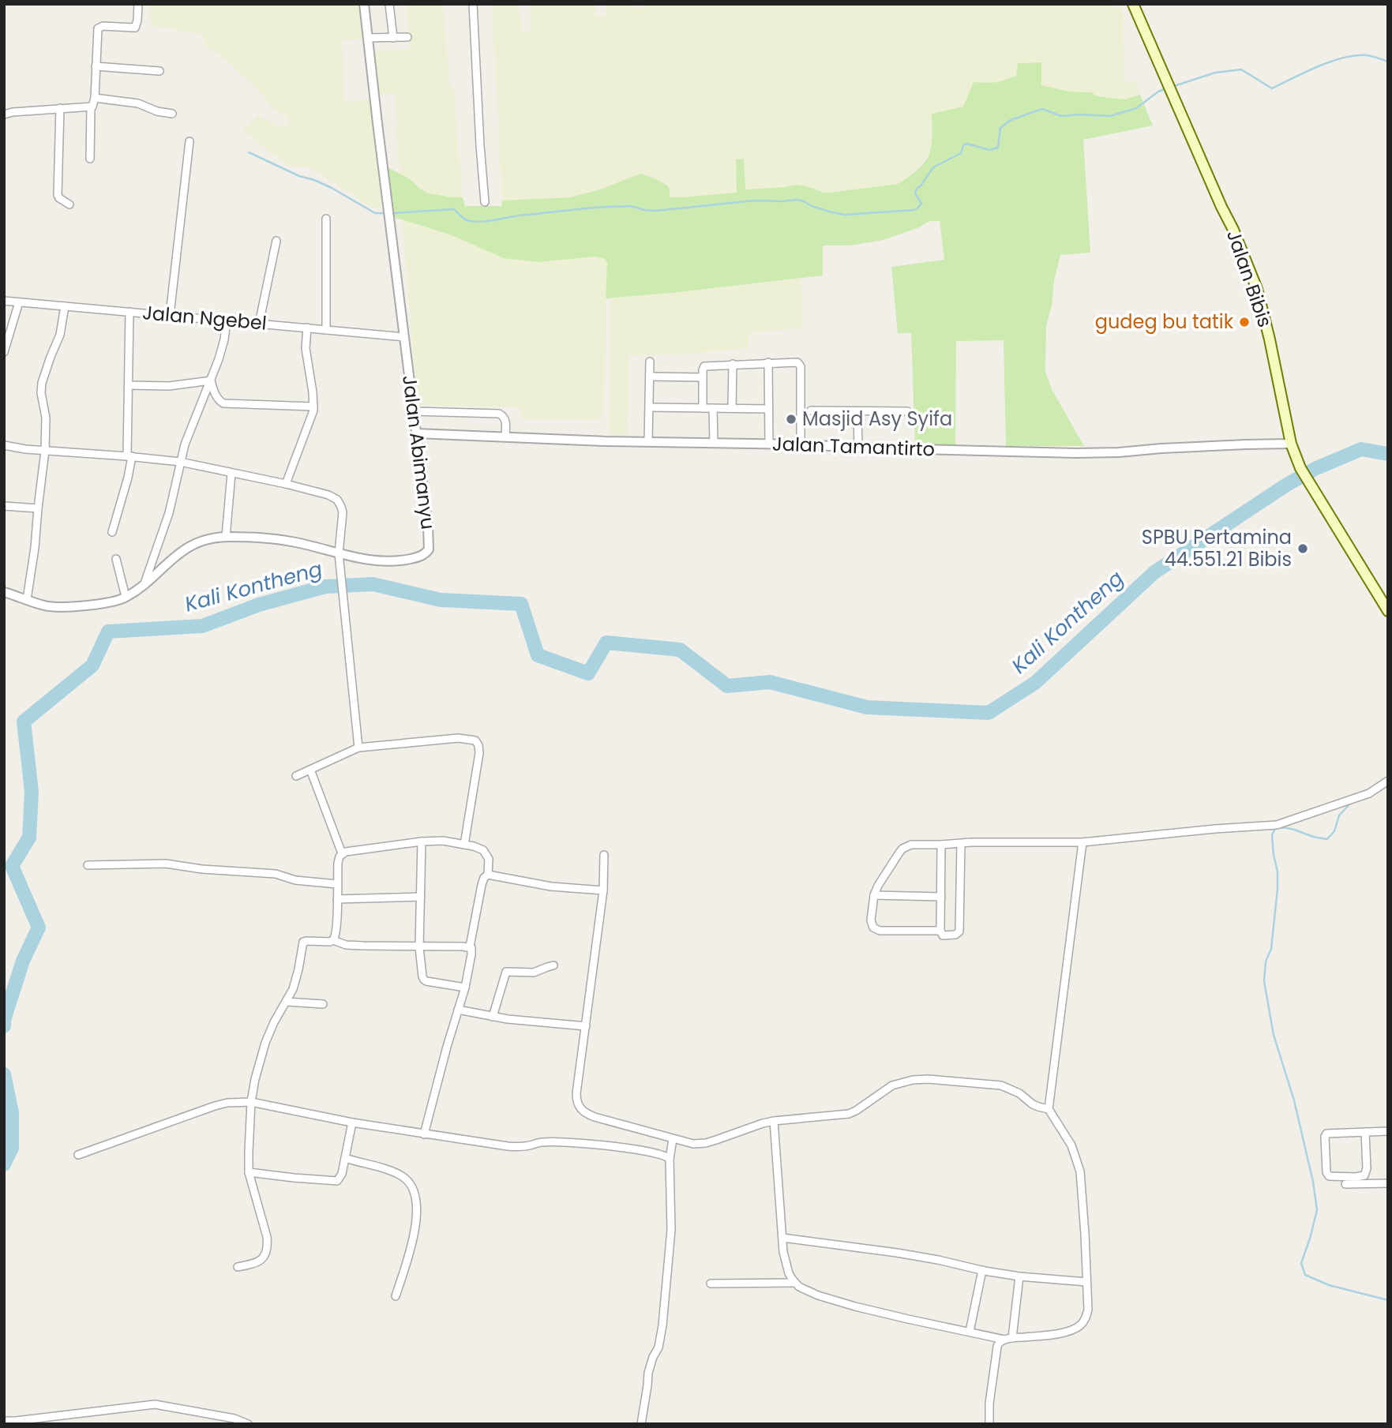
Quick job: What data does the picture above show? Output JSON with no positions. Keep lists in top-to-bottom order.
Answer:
{
  "streets": {
    "main road": ["Jalan Bibis"],
    "street": ["Jalan Ngebel", "Jalan Tamantirto", "Jalan Abimanyu"]
  },
  "crossings": [
    ["Jalan Bibis", "Jalan Tamantirto"],
    ["Jalan Ngebel", "Jalan Abimanyu"],
    ["Jalan Tamantirto", "Jalan Abimanyu"]
  ],
  "water": ["Kali Kontheng"],
  "places": ["gudeg bu tatik", "Masjid Asy Syifa", "SPBU Pertamina 44.551.21 Bibis"]
}
